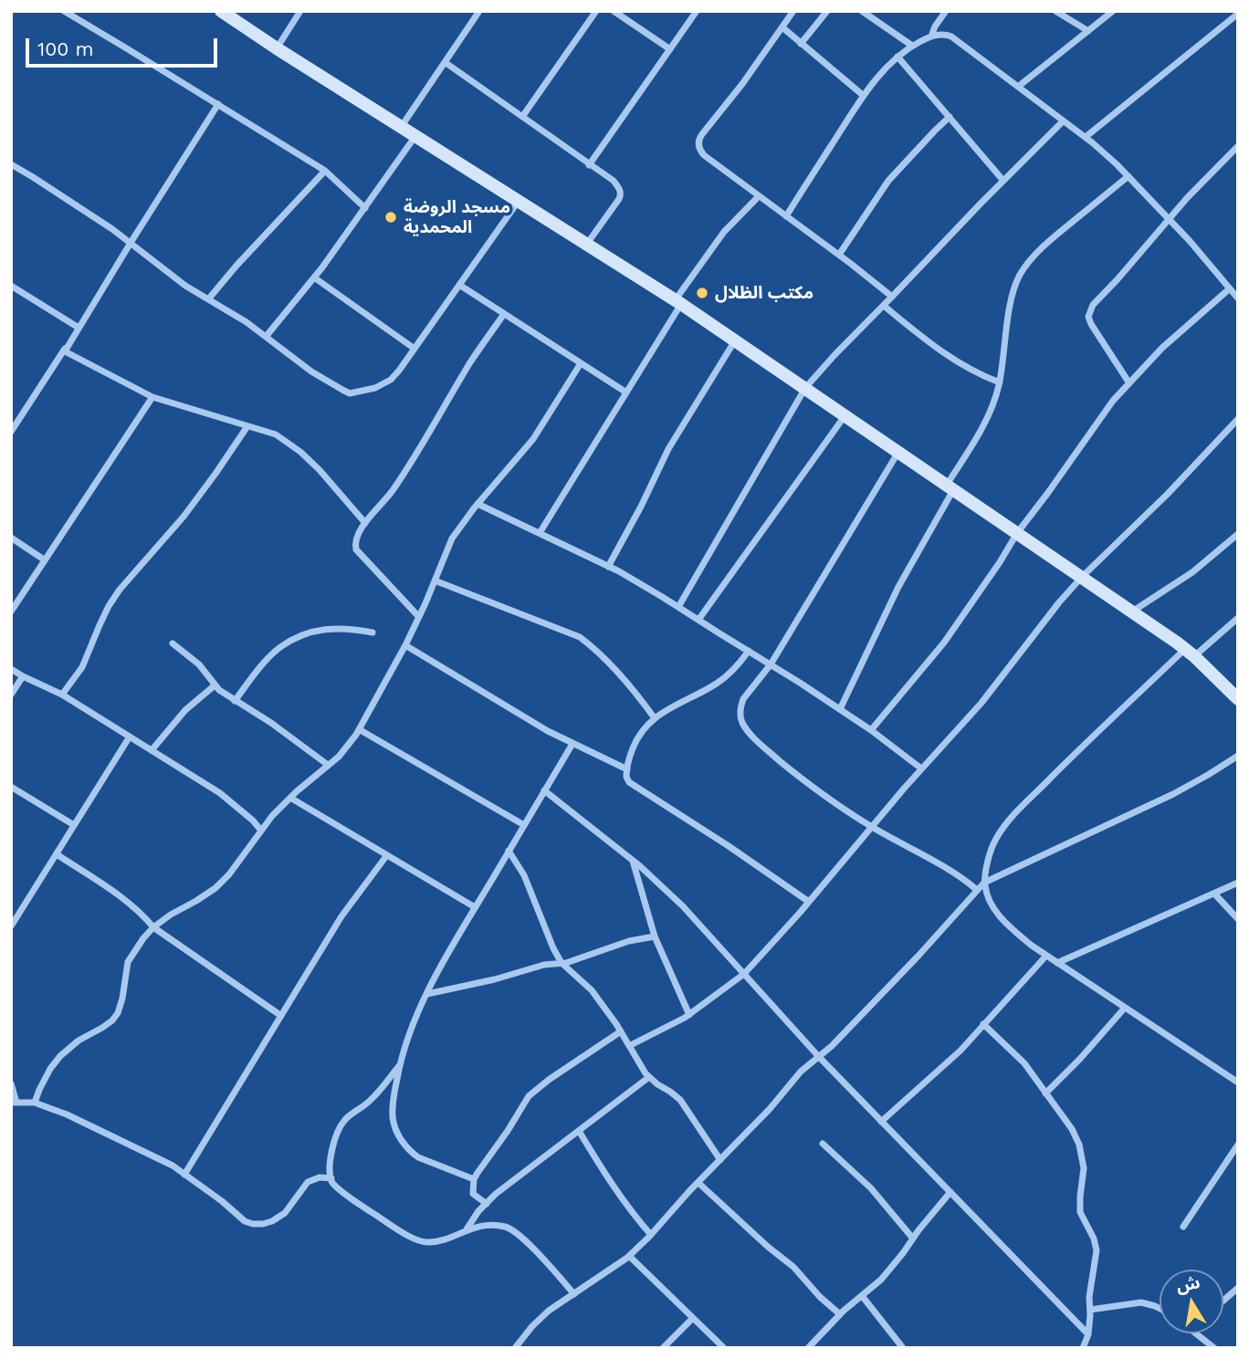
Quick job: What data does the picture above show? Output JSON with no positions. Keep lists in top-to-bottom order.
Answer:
{
  "places": ["مسجد الروضة المحمدية", "مكتب الظلال"],
  "scale_bar": "100 m",
  "north": "top"
}
